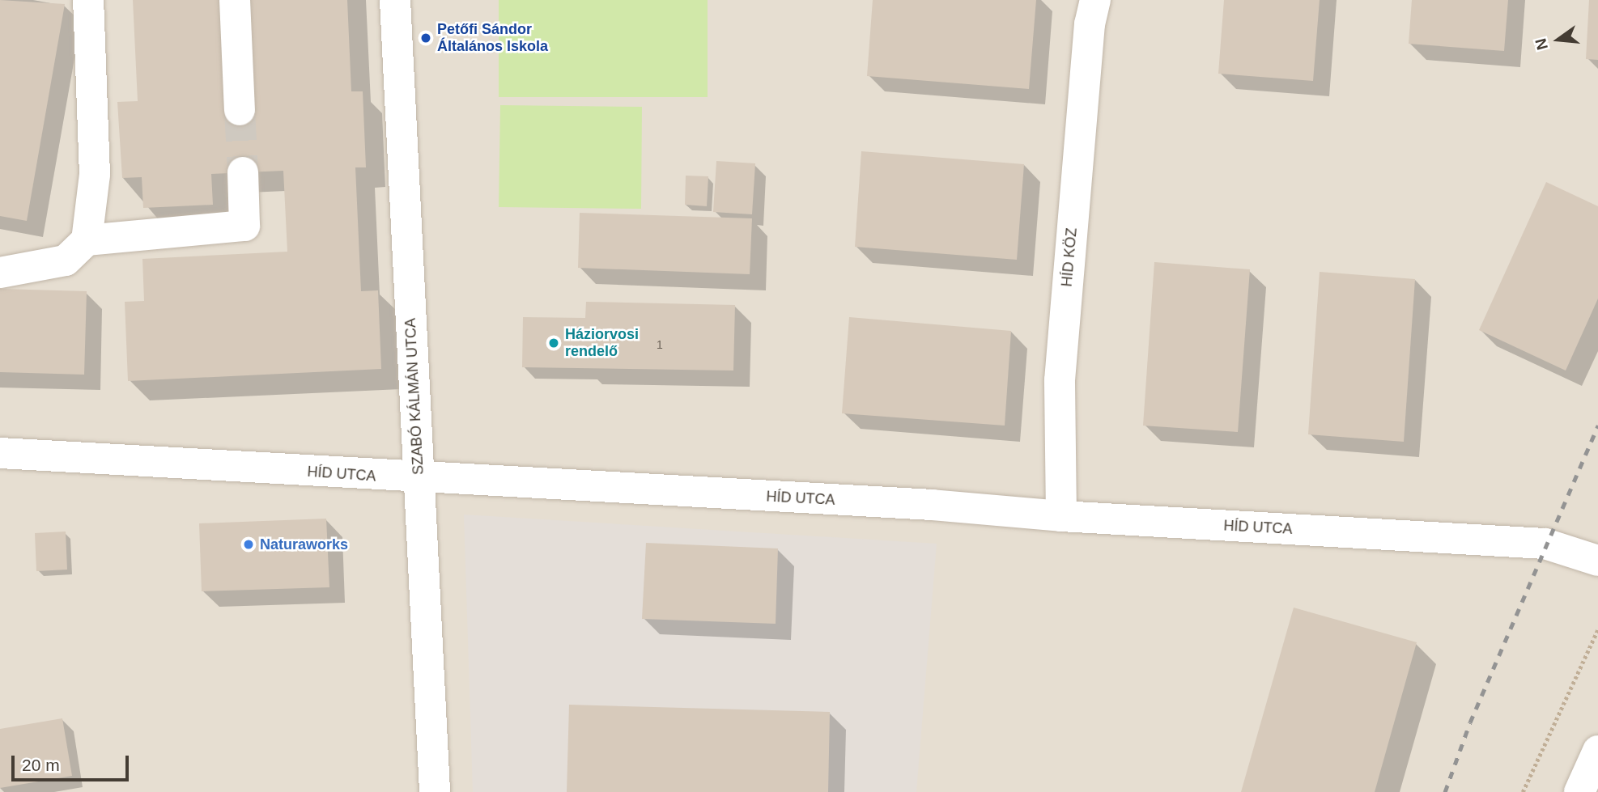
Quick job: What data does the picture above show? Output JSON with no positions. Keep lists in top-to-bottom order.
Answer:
{
  "streets": {
    "street": ["HÍD KÖZ", "SZABÓ KÁLMÁN UTCA", "HÍD UTCA"]
  },
  "crossings": [
    ["HÍD KÖZ", "HÍD UTCA"],
    ["SZABÓ KÁLMÁN UTCA", "HÍD UTCA"]
  ],
  "places": ["Petőfi Sándor Általános Iskola", "Háziorvosi rendelő", "Naturaworks"],
  "house_numbers": ["1"],
  "scale_bar": "20 m",
  "north": "left"
}
